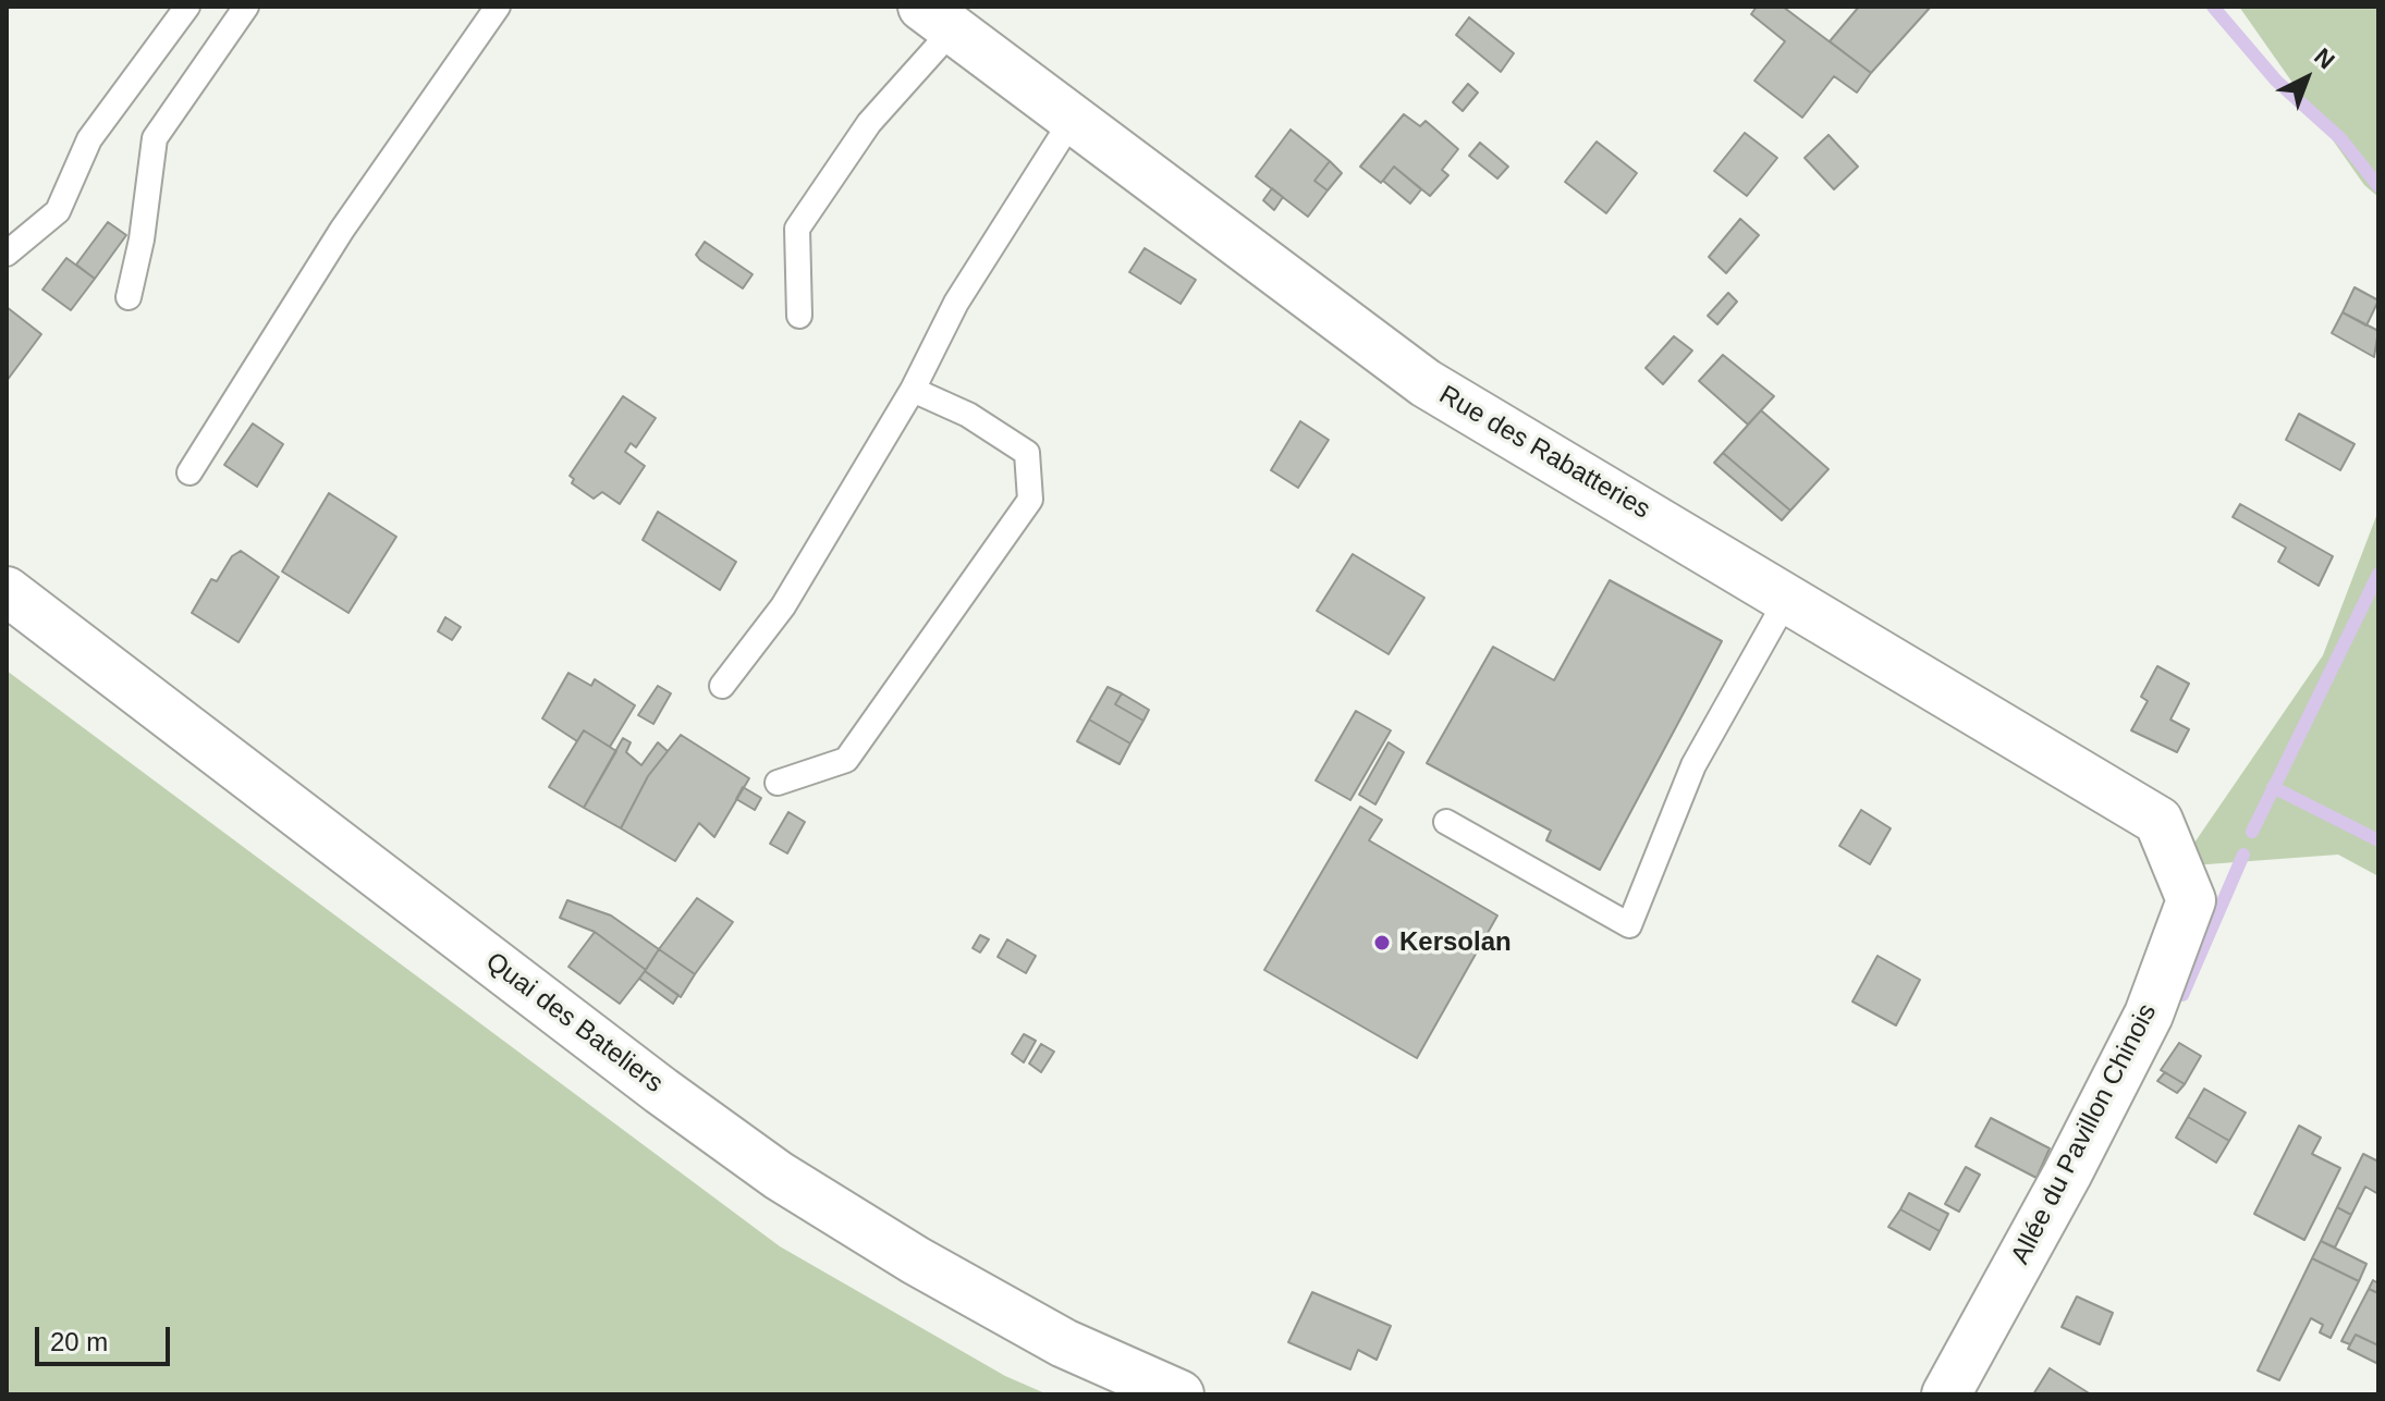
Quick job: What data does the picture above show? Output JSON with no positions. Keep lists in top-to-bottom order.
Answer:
{
  "streets": {
    "street": ["Rue des Rabatteries", "Quai des Bateliers", "Allée du Pavillon Chinois"]
  },
  "crossings": [
    ["Rue des Rabatteries", "Allée du Pavillon Chinois"]
  ],
  "places": ["Kersolan"],
  "scale_bar": "20 m",
  "north": "top right"
}
